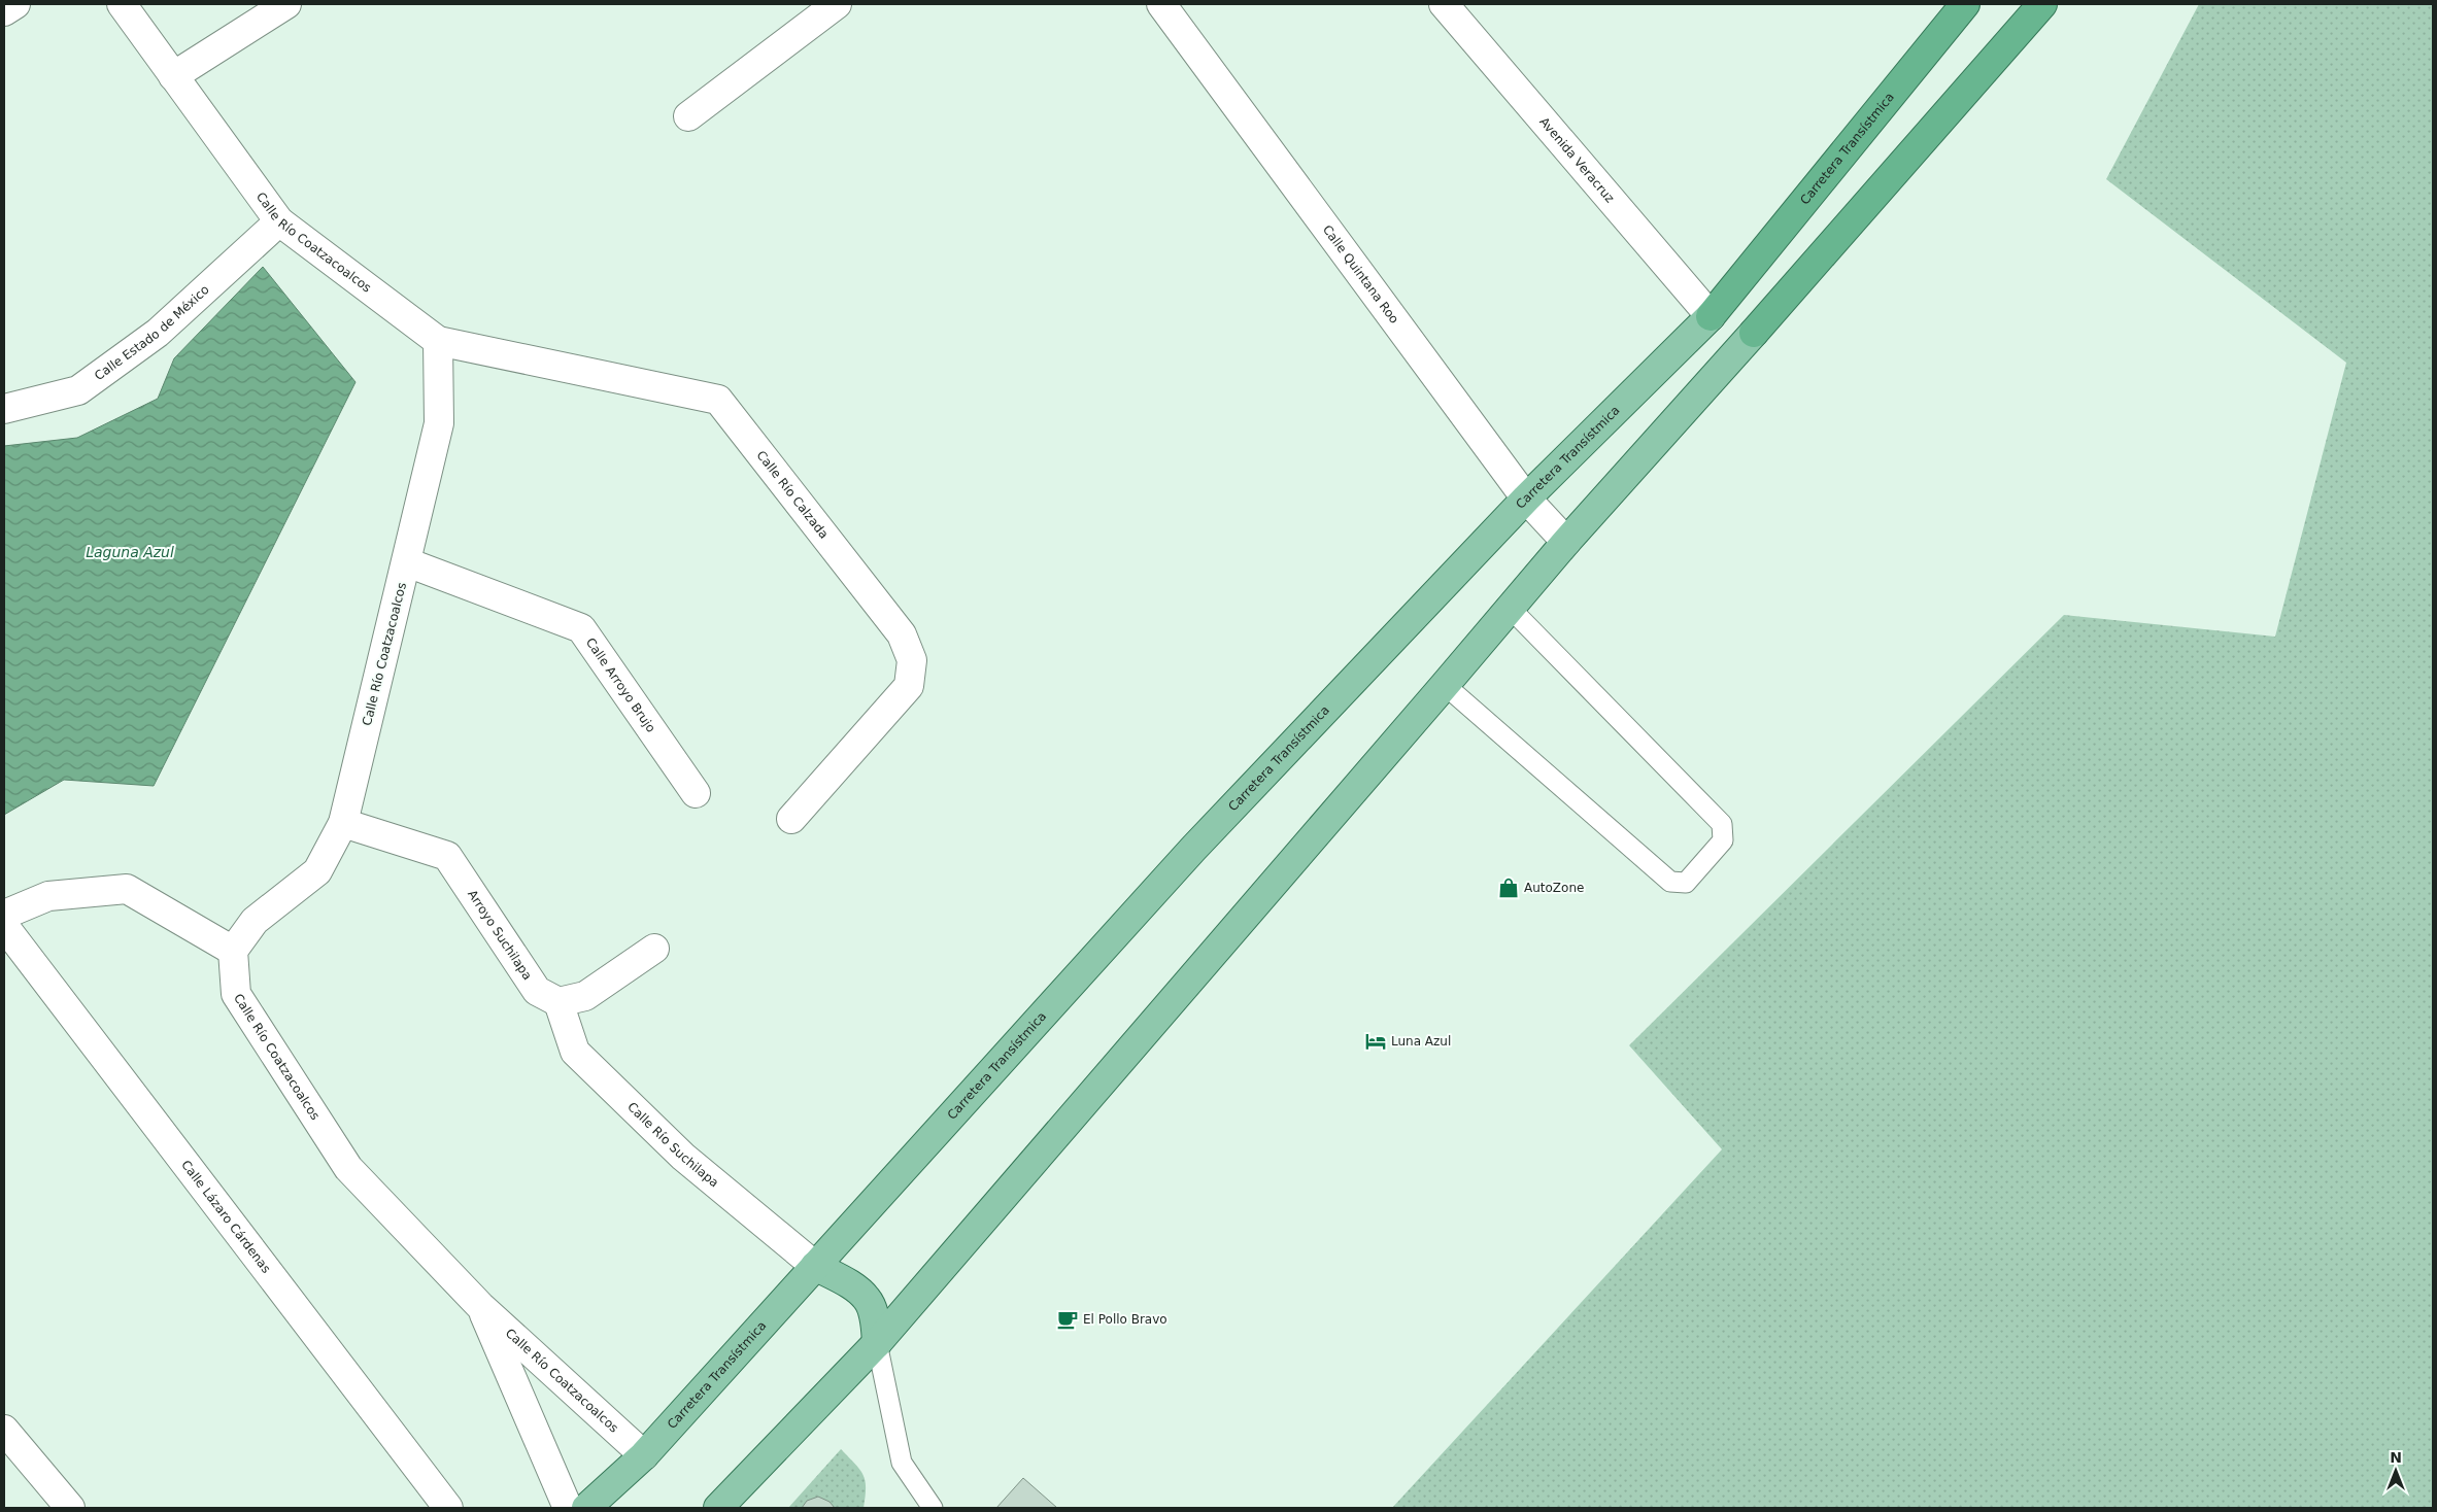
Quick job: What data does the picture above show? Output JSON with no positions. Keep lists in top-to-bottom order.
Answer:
{
  "streets": {
    "highway": ["Carretera Transístmica"],
    "street": [
      "Avenida Veracruz",
      "Calle Río Coatzacoalcos",
      "Calle Quintana Roo",
      "Calle Estado de México",
      "Calle Río Calzada",
      "Calle Arroyo Brujo",
      "Arroyo Suchilapa",
      "Calle Río Suchilapa",
      "Calle Lázaro Cárdenas"
    ]
  },
  "crossings": [
    ["Carretera Transístmica", "Avenida Veracruz"],
    ["Carretera Transístmica", "Calle Río Coatzacoalcos"],
    ["Carretera Transístmica", "Calle Quintana Roo"],
    ["Carretera Transístmica", "Calle Río Suchilapa"],
    ["Calle Río Coatzacoalcos", "Calle Estado de México"],
    ["Calle Río Coatzacoalcos", "Calle Río Calzada"],
    ["Calle Río Coatzacoalcos", "Calle Arroyo Brujo"],
    ["Calle Río Coatzacoalcos", "Arroyo Suchilapa"],
    ["Arroyo Suchilapa", "Calle Río Suchilapa"]
  ],
  "water": ["Laguna Azul"],
  "places": {
    "shop": ["AutoZone"],
    "hotel": ["Luna Azul"],
    "cafe": ["El Pollo Bravo"]
  },
  "north": "top"
}
